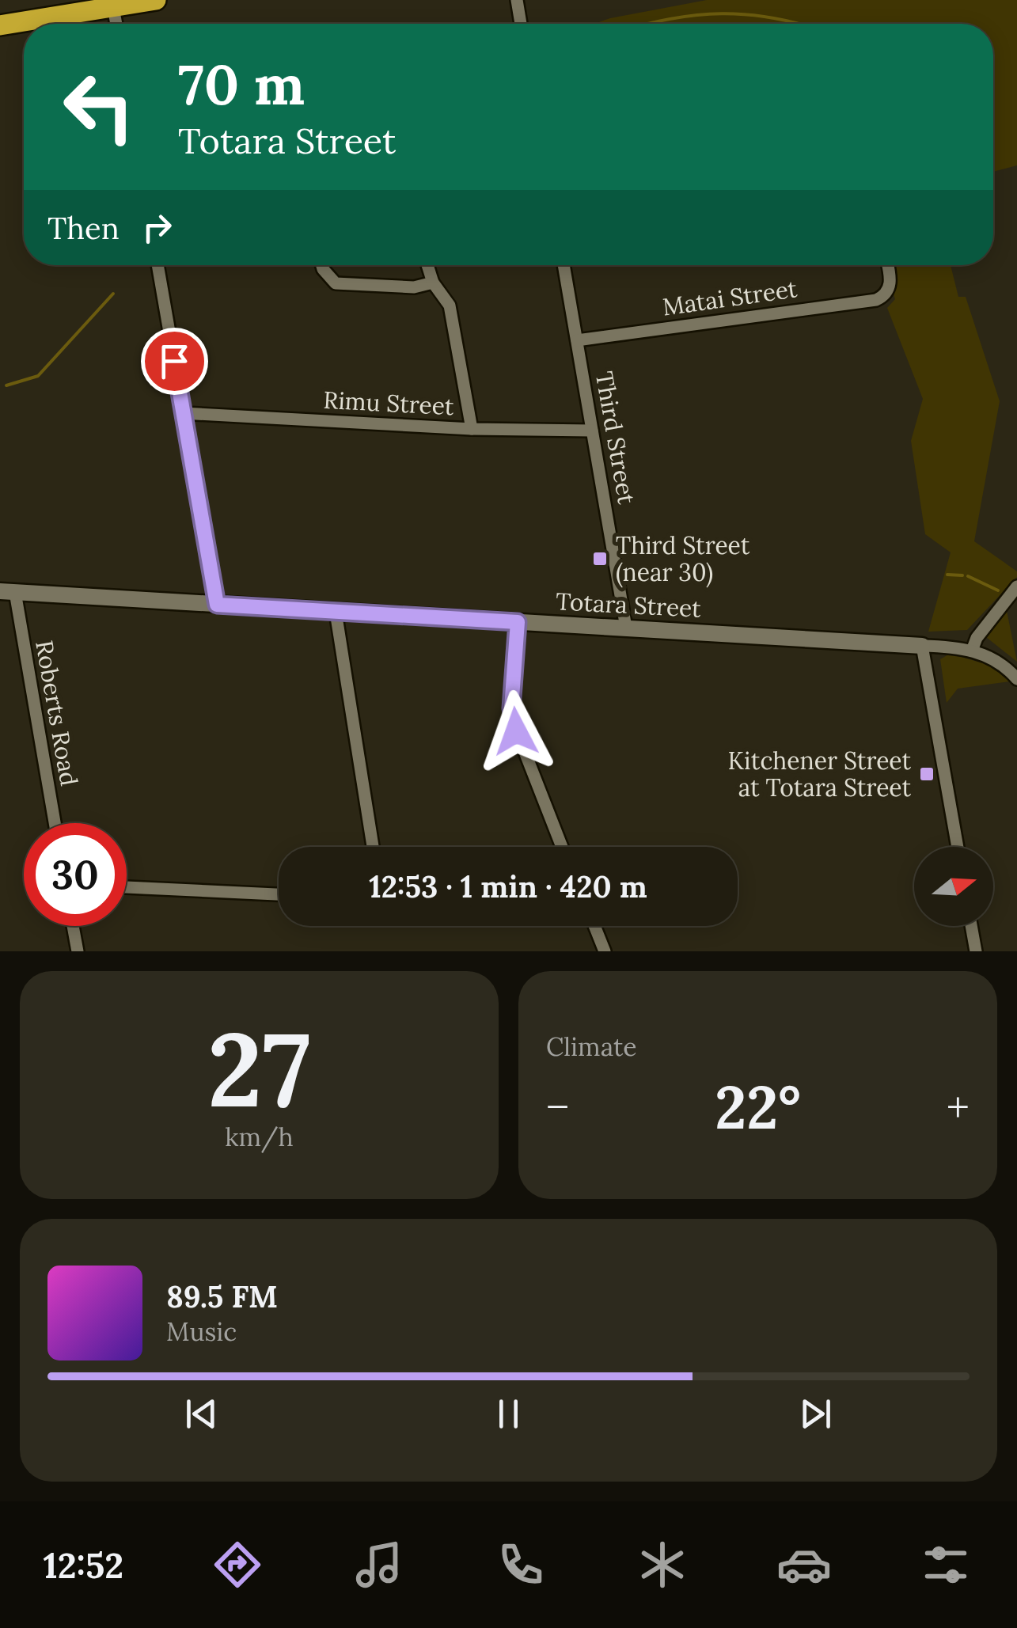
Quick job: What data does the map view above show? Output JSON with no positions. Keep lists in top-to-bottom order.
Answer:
{
  "streets": {
    "street": [
      "Matai Street",
      "Rimu Street",
      "Third Street",
      "Totara Street",
      "Roberts Road"
    ]
  },
  "crossings": [
    ["Matai Street", "Third Street"],
    ["Rimu Street", "Third Street"],
    ["Third Street", "Totara Street"],
    ["Totara Street", "Roberts Road"]
  ],
  "places": {
    "transit": ["Third Street (near 30)", "Kitchener Street at Totara Street"]
  },
  "north": "right",
  "page": {
    "turn": ["70 m", "Totara Street"],
    "then": "Then",
    "limit": "30",
    "trip": "12:53 · 1 min · 420 m",
    "tile": [
      ["27", "km/h"],
      "Climate"
    ],
    "heat": ["−", "22°", "+"],
    "song": ["89.5 FM", "Music"],
    "tabs": "12:52"
  }
}
